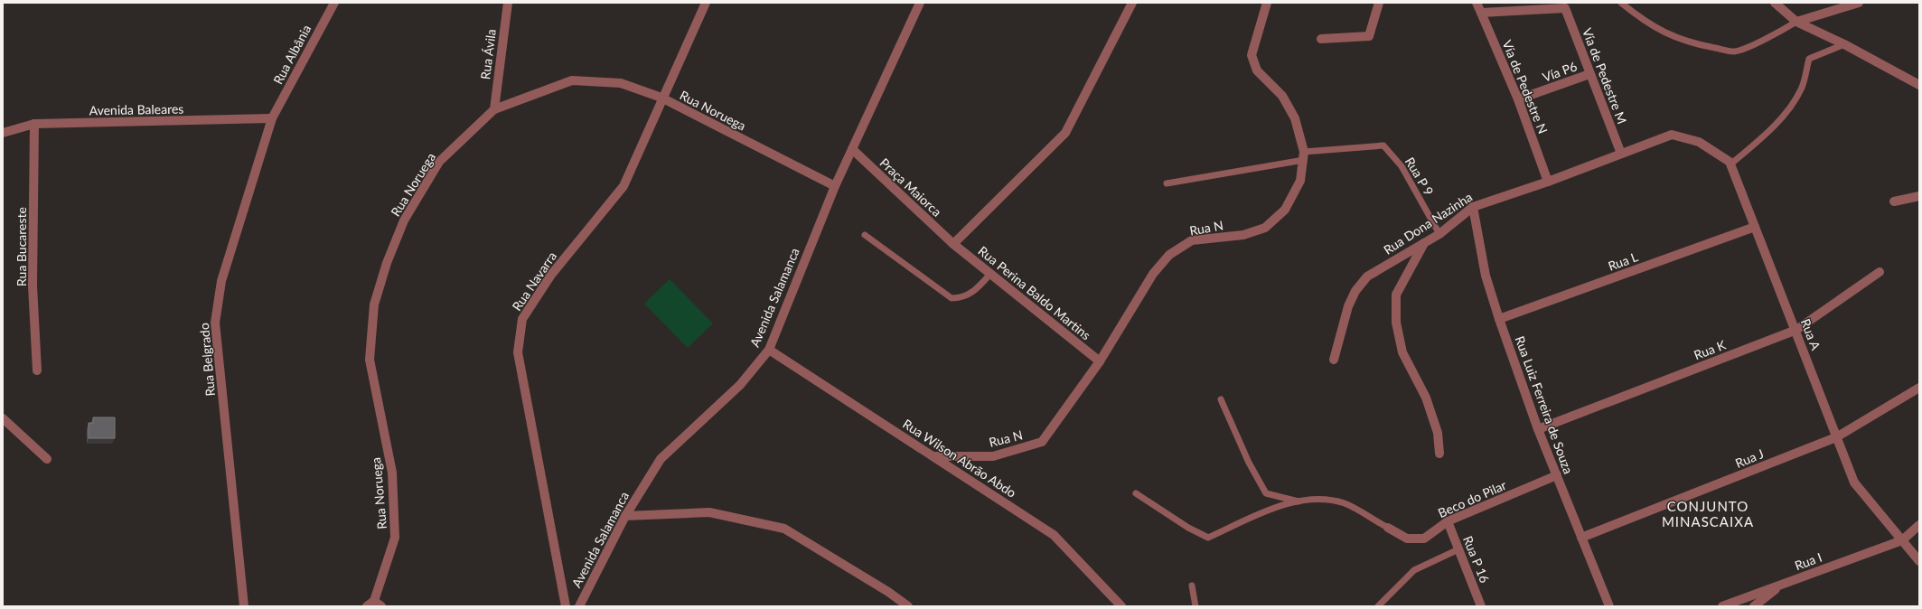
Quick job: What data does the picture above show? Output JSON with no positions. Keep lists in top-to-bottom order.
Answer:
{
  "streets": {
    "street": [
      "Rua Albânia",
      "Rua Ávila",
      "Vía P6",
      "Vía de Pedestre M",
      "Vía de Pedestre N",
      "Avenida Baleares",
      "Rua Noruega",
      "Praça Maiorca",
      "Rua Dona Nazinha",
      "Rua N",
      "Rua Bucareste",
      "Rua L",
      "Rua Navarra",
      "Rua Perina Baldo Martins",
      "Avenida Salamanca",
      "Rua A",
      "Rua K",
      "Rua Belgrado",
      "Rua Luiz Ferreira de Souza",
      "Rua Wilson Abrão Abdo",
      "Rua J",
      "Beco do Pilar",
      "Rua P 16",
      "Rua I"
    ],
    "lane": ["Rua P 9"]
  },
  "crossings": [
    ["Rua Albânia", "Avenida Baleares"],
    ["Rua Albânia", "Rua Belgrado"],
    ["Rua Ávila", "Rua Noruega"],
    ["Vía P6", "Vía de Pedestre M"],
    ["Vía P6", "Vía de Pedestre N"],
    ["Vía de Pedestre M", "Vía de Pedestre N"],
    ["Vía de Pedestre M", "Rua Dona Nazinha"],
    ["Vía de Pedestre N", "Rua Dona Nazinha"],
    ["Avenida Baleares", "Rua Bucareste"],
    ["Avenida Baleares", "Rua Belgrado"],
    ["Rua Noruega", "Rua Navarra"],
    ["Rua Noruega", "Avenida Salamanca"],
    ["Rua P 9", "Rua Dona Nazinha"],
    ["Rua P 9", "Rua N"],
    ["Praça Maiorca", "Rua Perina Baldo Martins"],
    ["Praça Maiorca", "Avenida Salamanca"],
    ["Rua Dona Nazinha", "Rua A"],
    ["Rua Dona Nazinha", "Rua Luiz Ferreira de Souza"],
    ["Rua N", "Rua Perina Baldo Martins"],
    ["Rua N", "Rua Wilson Abrão Abdo"],
    ["Rua L", "Rua A"],
    ["Rua L", "Rua Luiz Ferreira de Souza"],
    ["Avenida Salamanca", "Rua Wilson Abrão Abdo"],
    ["Rua A", "Rua K"],
    ["Rua A", "Rua J"],
    ["Rua A", "Rua I"],
    ["Rua K", "Rua Luiz Ferreira de Souza"],
    ["Rua Luiz Ferreira de Souza", "Rua J"],
    ["Rua Luiz Ferreira de Souza", "Beco do Pilar"],
    ["Beco do Pilar", "Rua P 16"]
  ],
  "districts": ["CONJUNTO MINASCAIXA"]
}
